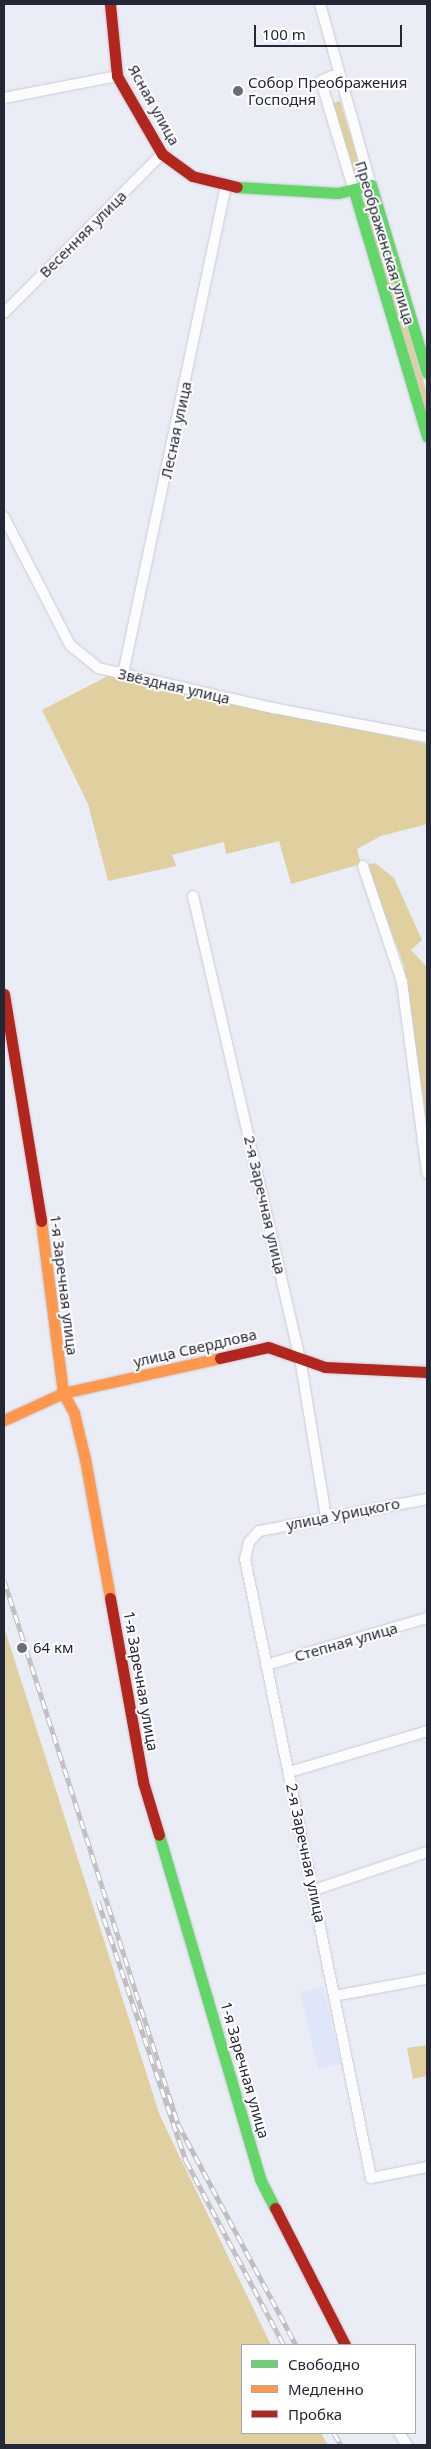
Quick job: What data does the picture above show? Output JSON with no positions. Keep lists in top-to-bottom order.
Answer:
{
  "streets": {
    "street": [
      "Ясная улица",
      "Весенняя улица",
      "Преображенская улица",
      "Лесная улица",
      "Звёздная улица",
      "2-я Заречная улица",
      "1-я Заречная улица",
      "улица Свердлова",
      "улица Урицкого",
      "Степная улица"
    ]
  },
  "crossings": [
    ["Ясная улица", "Весенняя улица"],
    ["Ясная улица", "Преображенская улица"],
    ["Ясная улица", "Лесная улица"],
    ["Лесная улица", "Звёздная улица"],
    ["2-я Заречная улица", "улица Свердлова"],
    ["2-я Заречная улица", "улица Урицкого"],
    ["2-я Заречная улица", "Степная улица"],
    ["1-я Заречная улица", "улица Свердлова"]
  ],
  "places": ["Собор Преображения Господня", "64 км"],
  "legend": ["Свободно", "Медленно", "Пробка"],
  "scale_bar": "100 m"
}
